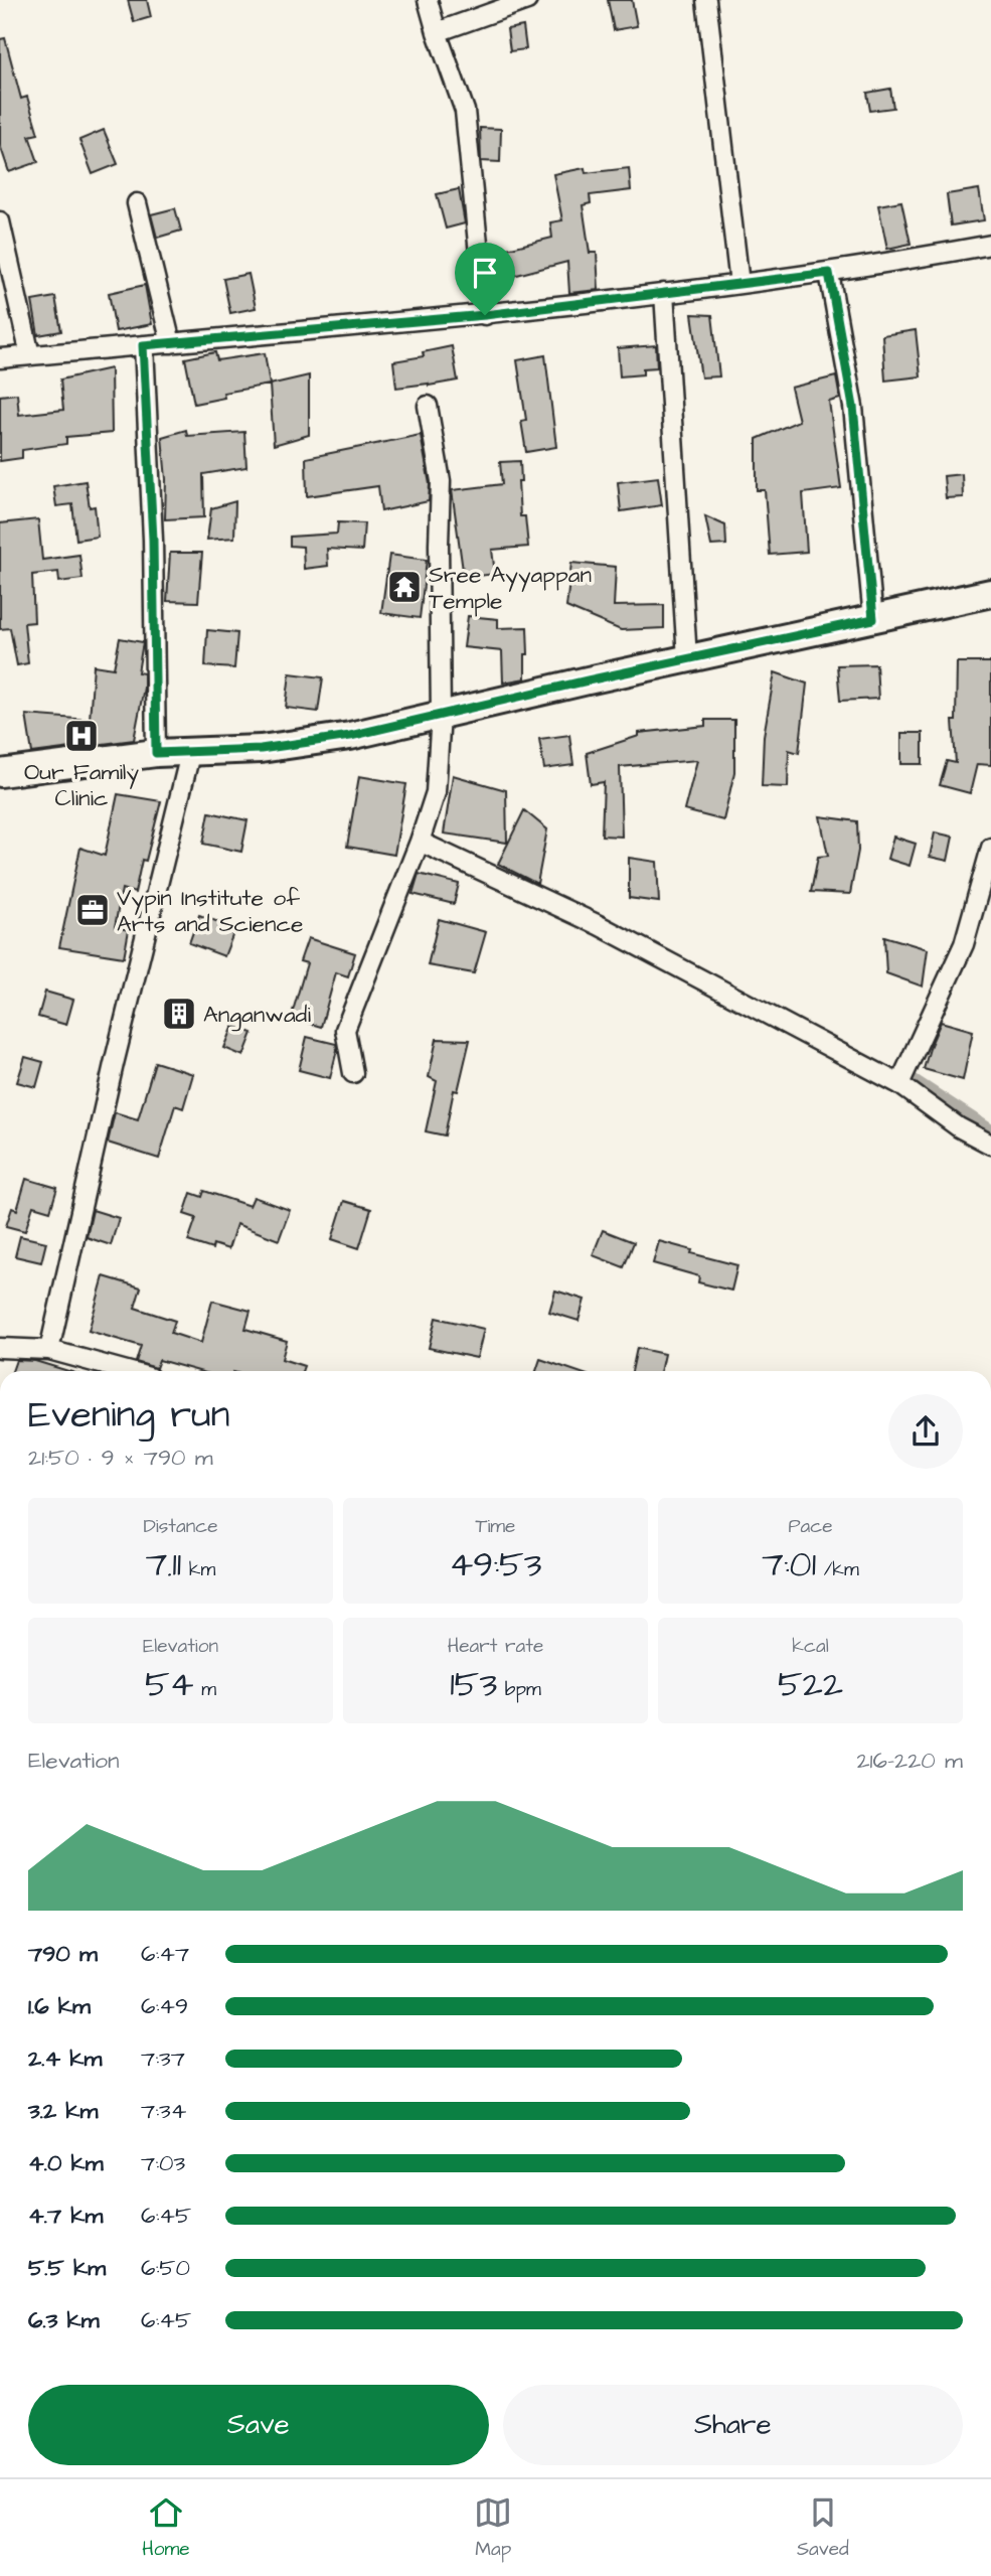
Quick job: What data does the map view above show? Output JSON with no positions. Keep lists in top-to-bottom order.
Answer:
{
  "places": {
    "temple": ["Sree Ayyappan Temple"],
    "hospital": ["Our Family Clinic"],
    "office": ["Vypin Institute of Arts and Science"],
    "building": ["Anganwadi"]
  },
  "page": {
    "heading": ["Evening run", "21:50 · 9 × 790 m"],
    "stats": [
      ["Distance", "7.11 km"],
      ["Time", "49:53"],
      ["Pace", "7:01 /km"],
      ["Elevation", "54 m"],
      ["Heart rate", "153 bpm"],
      ["kcal", "522"]
    ],
    "chart": ["Elevation", "216–220 m"],
    "list": [
      {
        "name": "790 m",
        "note": "6:47"
      },
      {
        "name": "1.6 km",
        "note": "6:49"
      },
      {
        "name": "2.4 km",
        "note": "7:37"
      },
      {
        "name": "3.2 km",
        "note": "7:34"
      },
      {
        "name": "4.0 km",
        "note": "7:03"
      },
      {
        "name": "4.7 km",
        "note": "6:45"
      },
      {
        "name": "5.5 km",
        "note": "6:50"
      },
      {
        "name": "6.3 km",
        "note": "6:45"
      }
    ],
    "buttons": ["Save", "Share"],
    "tabs": ["Home", "Map", "Saved"]
  }
}
